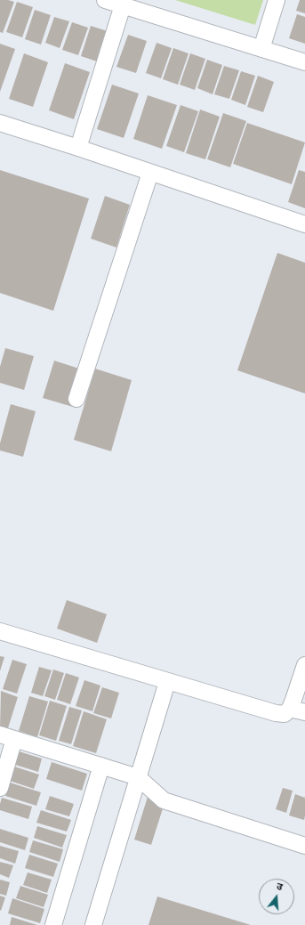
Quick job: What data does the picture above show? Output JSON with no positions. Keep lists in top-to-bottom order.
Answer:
{
  "north": "top"
}
